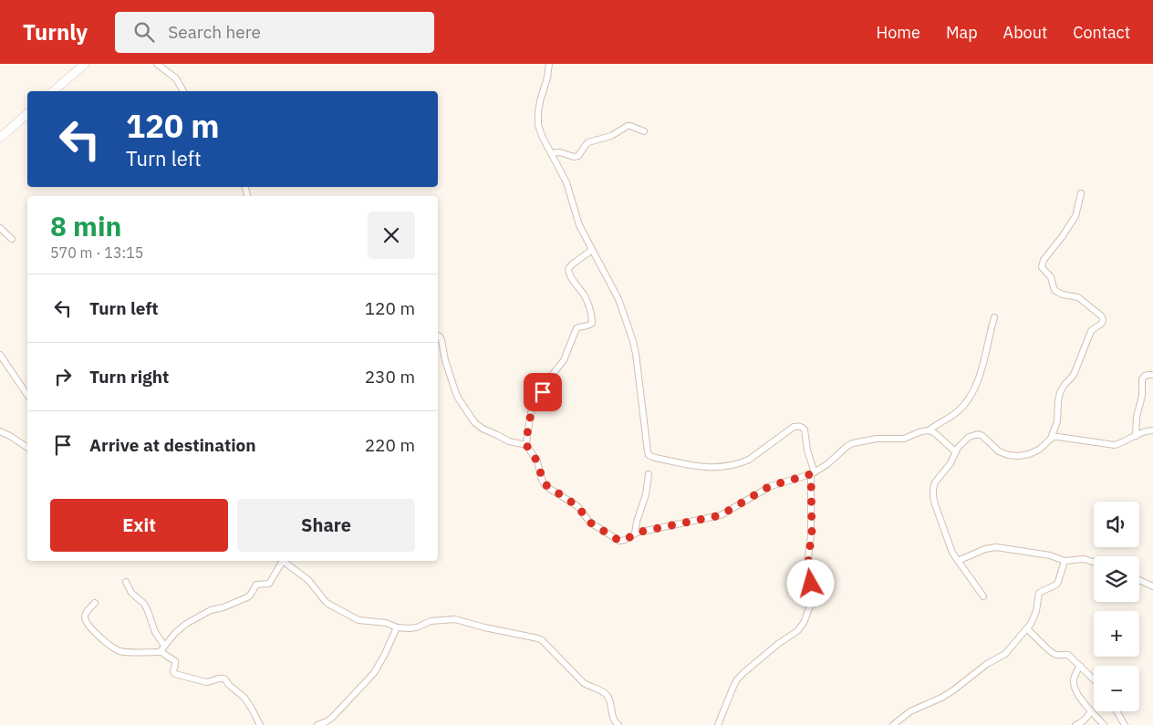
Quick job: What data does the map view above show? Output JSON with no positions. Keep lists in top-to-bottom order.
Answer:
{
  "page": {
    "header": "Turnly",
    "search": "Search here",
    "nav": [
      "Home",
      "Map",
      "About",
      "Contact"
    ],
    "turn": ["120 m", "Turn left"],
    "heading": ["8 min", "570 m · 13:15"],
    "list": [
      {
        "name": "Turn left",
        "value": "120 m"
      },
      {
        "name": "Turn right",
        "value": "230 m"
      },
      {
        "name": "Arrive at destination",
        "value": "220 m"
      }
    ],
    "buttons": ["Exit", "Share"],
    "map_buttons": ["+", "−"]
  }
}
